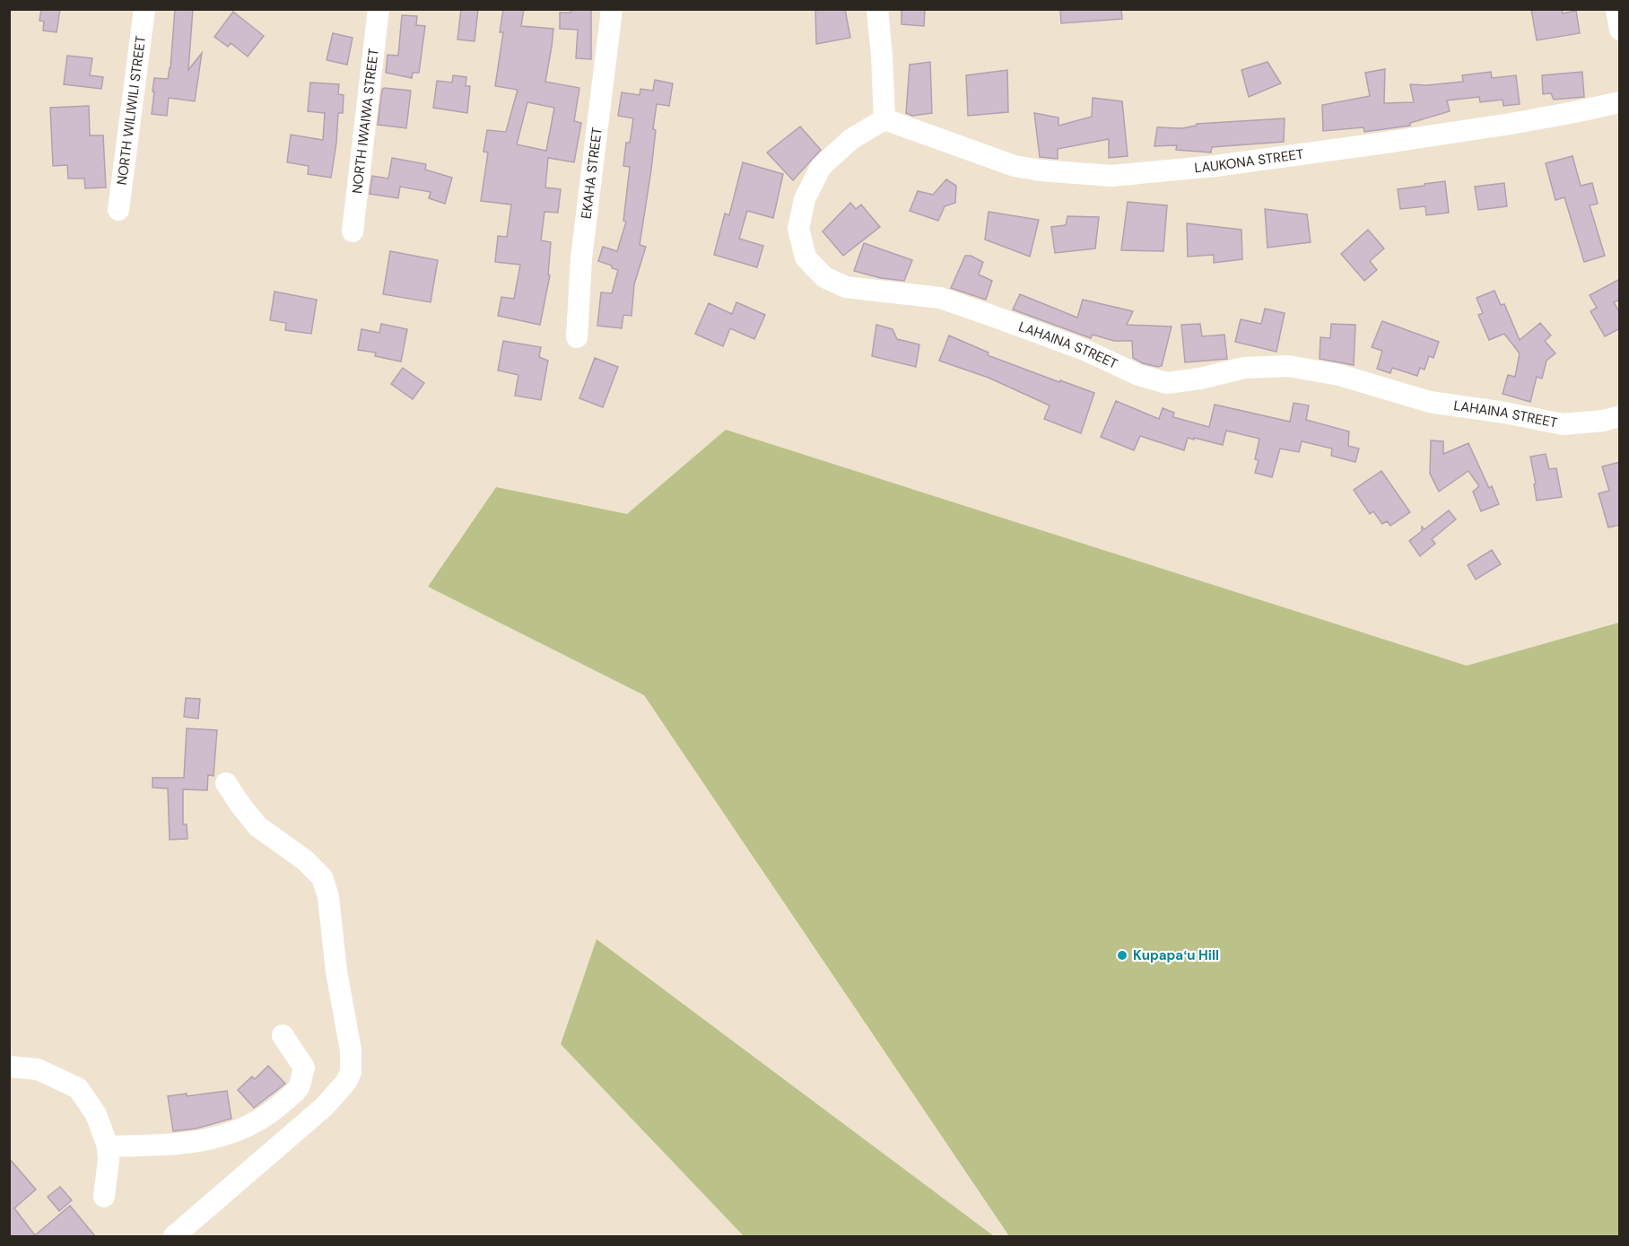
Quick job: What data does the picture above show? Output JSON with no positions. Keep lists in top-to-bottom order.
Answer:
{
  "streets": {
    "street": [
      "NORTH WILIWILI STREET",
      "NORTH IWAIWA STREET",
      "LAUKONA STREET",
      "EKAHA STREET",
      "LAHAINA STREET"
    ]
  },
  "crossings": [
    ["LAUKONA STREET", "LAHAINA STREET"]
  ],
  "places": ["Kupapaʻu Hill"]
}
